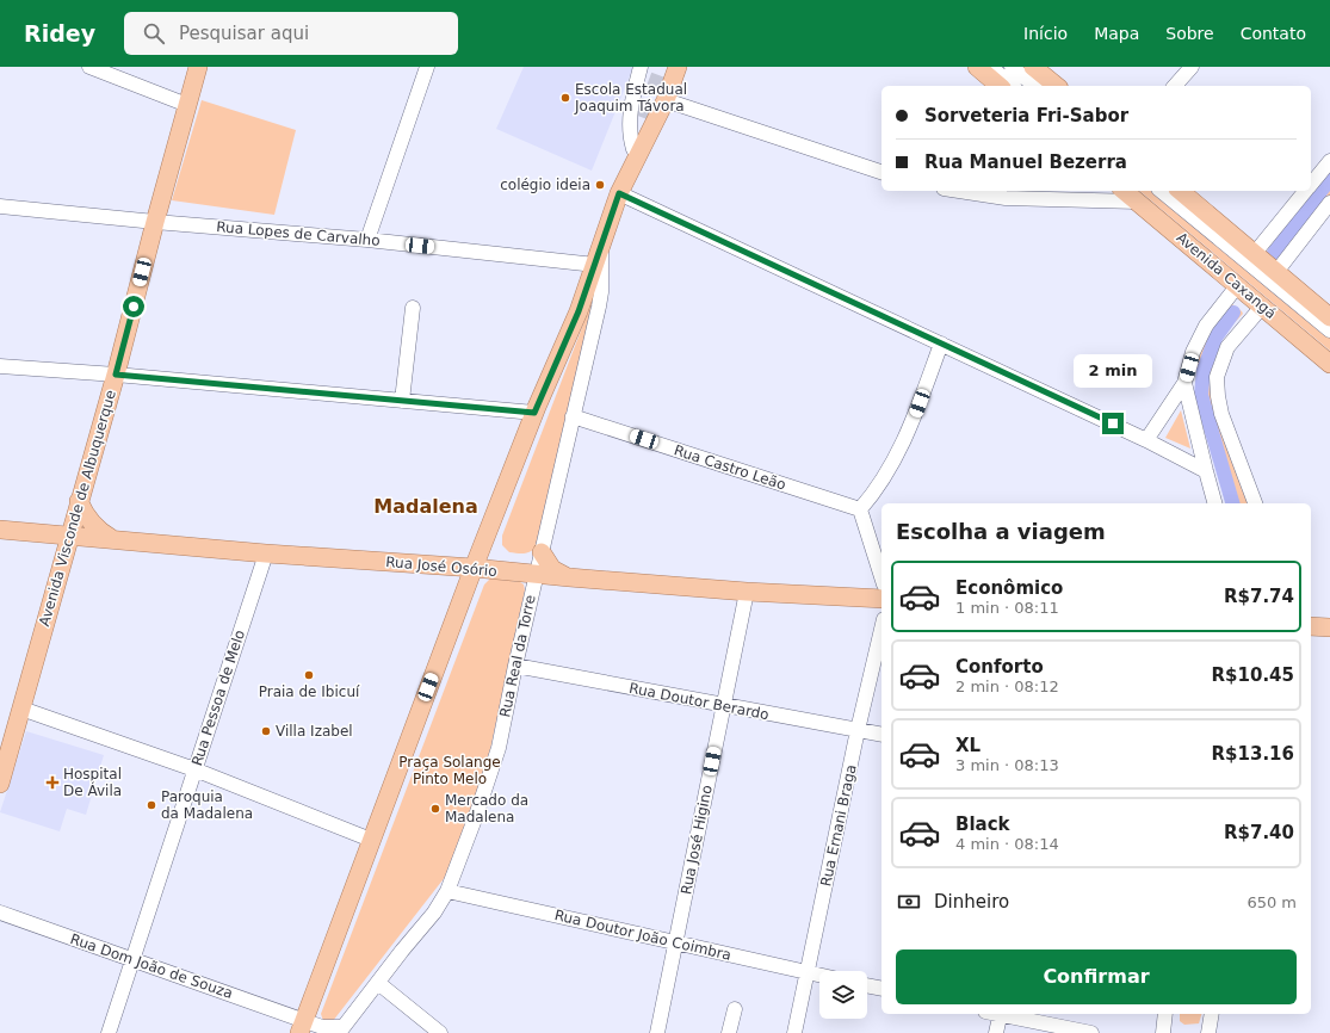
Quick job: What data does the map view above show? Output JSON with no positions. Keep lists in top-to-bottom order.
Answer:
{
  "streets": {
    "main road": [
      "Avenida Caxangá",
      "Avenida Visconde de Albuquerque",
      "Rua José Osório",
      "Rua Real da Torre"
    ],
    "street": [
      "Rua Lopes de Carvalho",
      "Rua Castro Leão",
      "Rua Pessoa de Melo",
      "Rua Doutor Berardo",
      "Rua Ernani Braga",
      "Rua José Higino",
      "Rua Doutor João Coimbra",
      "Rua Dom João de Souza"
    ]
  },
  "crossings": [
    ["Rua Lopes de Carvalho", "Avenida Visconde de Albuquerque"],
    ["Rua Lopes de Carvalho", "Rua Real da Torre"],
    ["Rua Castro Leão", "Rua Real da Torre"],
    ["Avenida Visconde de Albuquerque", "Rua José Osório"],
    ["Rua José Osório", "Rua Real da Torre"],
    ["Rua José Osório", "Rua Pessoa de Melo"],
    ["Rua José Osório", "Rua José Higino"],
    ["Rua Real da Torre", "Rua Doutor Berardo"],
    ["Rua Real da Torre", "Rua Doutor João Coimbra"],
    ["Rua Real da Torre", "Rua Dom João de Souza"],
    ["Rua Pessoa de Melo", "Rua Dom João de Souza"],
    ["Rua Doutor Berardo", "Rua Ernani Braga"],
    ["Rua Doutor Berardo", "Rua José Higino"],
    ["Rua Ernani Braga", "Rua Doutor João Coimbra"],
    ["Rua José Higino", "Rua Doutor João Coimbra"]
  ],
  "districts": ["Madalena"],
  "parks": ["Praça Solange Pinto Melo"],
  "places": {
    "other": [
      "Escola Estadual Joaquim Távora",
      "colégio ideia",
      "Praia de Ibicuí",
      "Villa Izabel",
      "Paroquia da Madalena",
      "Mercado da Madalena"
    ],
    "health": ["Hospital De Ávila"]
  },
  "page": {
    "header": "Ridey",
    "search": "Pesquisar aqui",
    "nav": [
      "Início",
      "Mapa",
      "Sobre",
      "Contato"
    ],
    "banner": ["Sorveteria Fri-Sabor", "Rua Manuel Bezerra"],
    "bubble": "2 min",
    "heading": "Escolha a viagem",
    "list": [
      {
        "name": "Econômico",
        "note": "1 min · 08:11",
        "value": "R$7.74"
      },
      {
        "name": "Conforto",
        "note": "2 min · 08:12",
        "value": "R$10.45"
      },
      {
        "name": "XL",
        "note": "3 min · 08:13",
        "value": "R$13.16"
      },
      {
        "name": "Black",
        "note": "4 min · 08:14",
        "value": "R$7.40"
      }
    ],
    "pay": ["Dinheiro", "650 m"],
    "buttons": "Confirmar"
  }
}
